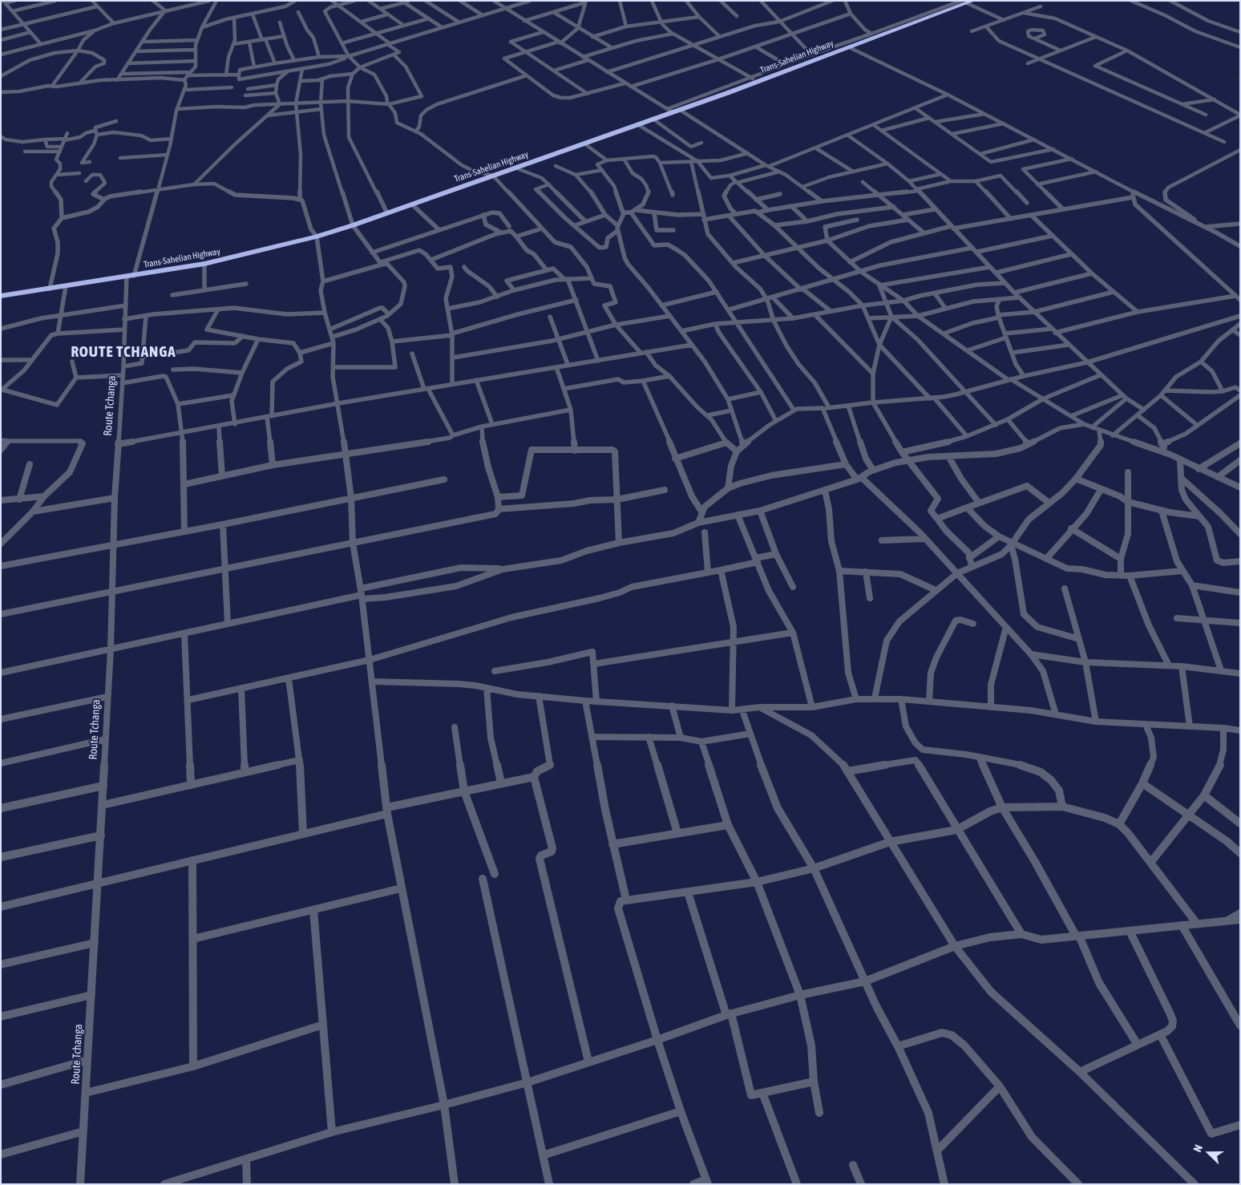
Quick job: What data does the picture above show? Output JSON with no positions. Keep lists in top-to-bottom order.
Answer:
{
  "streets": {
    "highway": ["Trans-Sahelian Highway"],
    "street": ["Route Tchanga"]
  },
  "crossings": [
    ["Trans-Sahelian Highway", "Route Tchanga"]
  ],
  "districts": ["ROUTE TCHANGA"],
  "north": "left"
}
